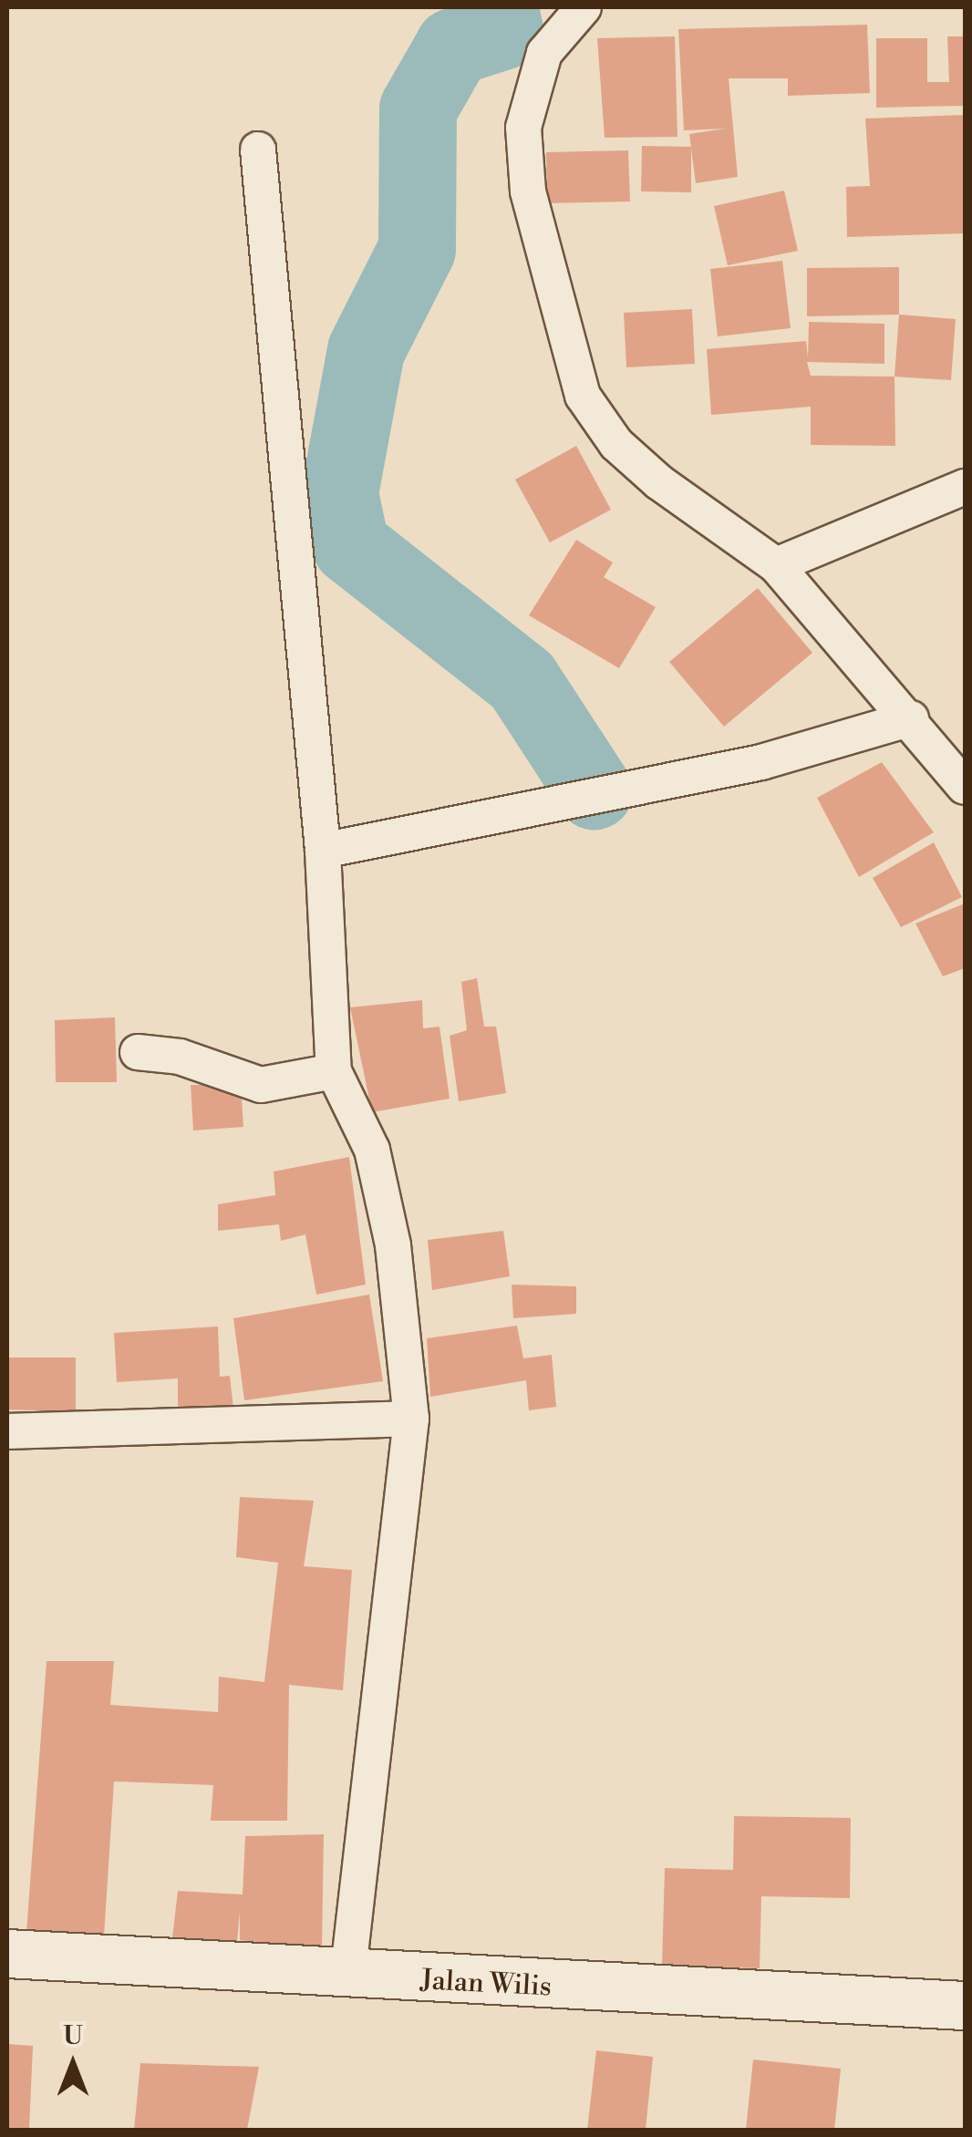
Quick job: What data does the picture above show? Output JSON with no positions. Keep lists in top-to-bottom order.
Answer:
{
  "streets": {
    "main road": ["Jalan Wilis"]
  },
  "north": "top"
}
